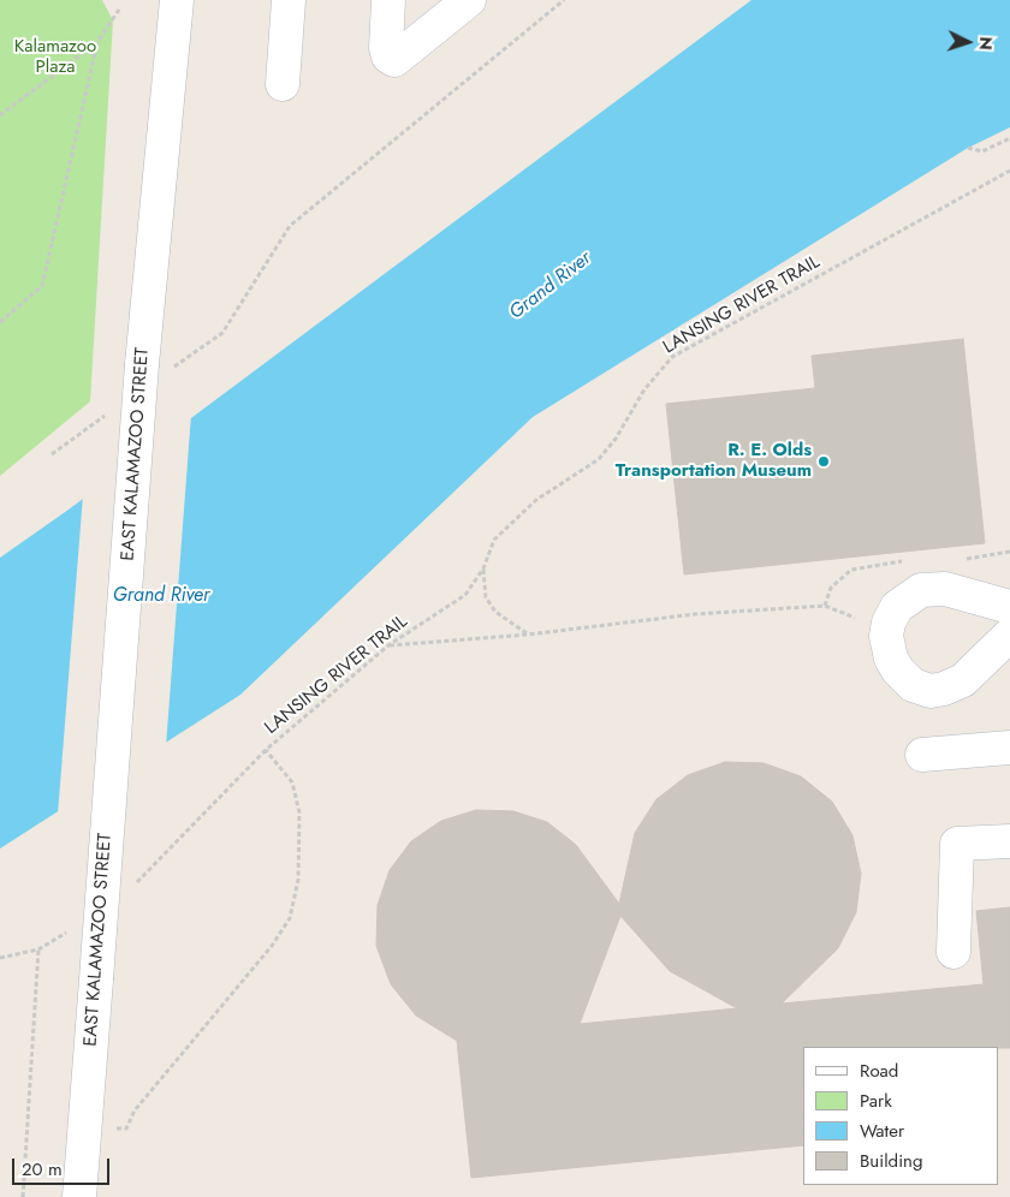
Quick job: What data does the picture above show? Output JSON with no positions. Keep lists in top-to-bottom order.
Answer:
{
  "streets": {
    "street": ["EAST KALAMAZOO STREET"],
    "path": ["LANSING RIVER TRAIL"]
  },
  "crossings": [
    ["LANSING RIVER TRAIL", "EAST KALAMAZOO STREET"]
  ],
  "water": ["Grand River"],
  "parks": ["Kalamazoo Plaza"],
  "places": ["R. E. Olds Transportation Museum"],
  "legend": [
    "Road",
    "Park",
    "Water",
    "Building"
  ],
  "scale_bar": "20 m",
  "north": "right"
}
